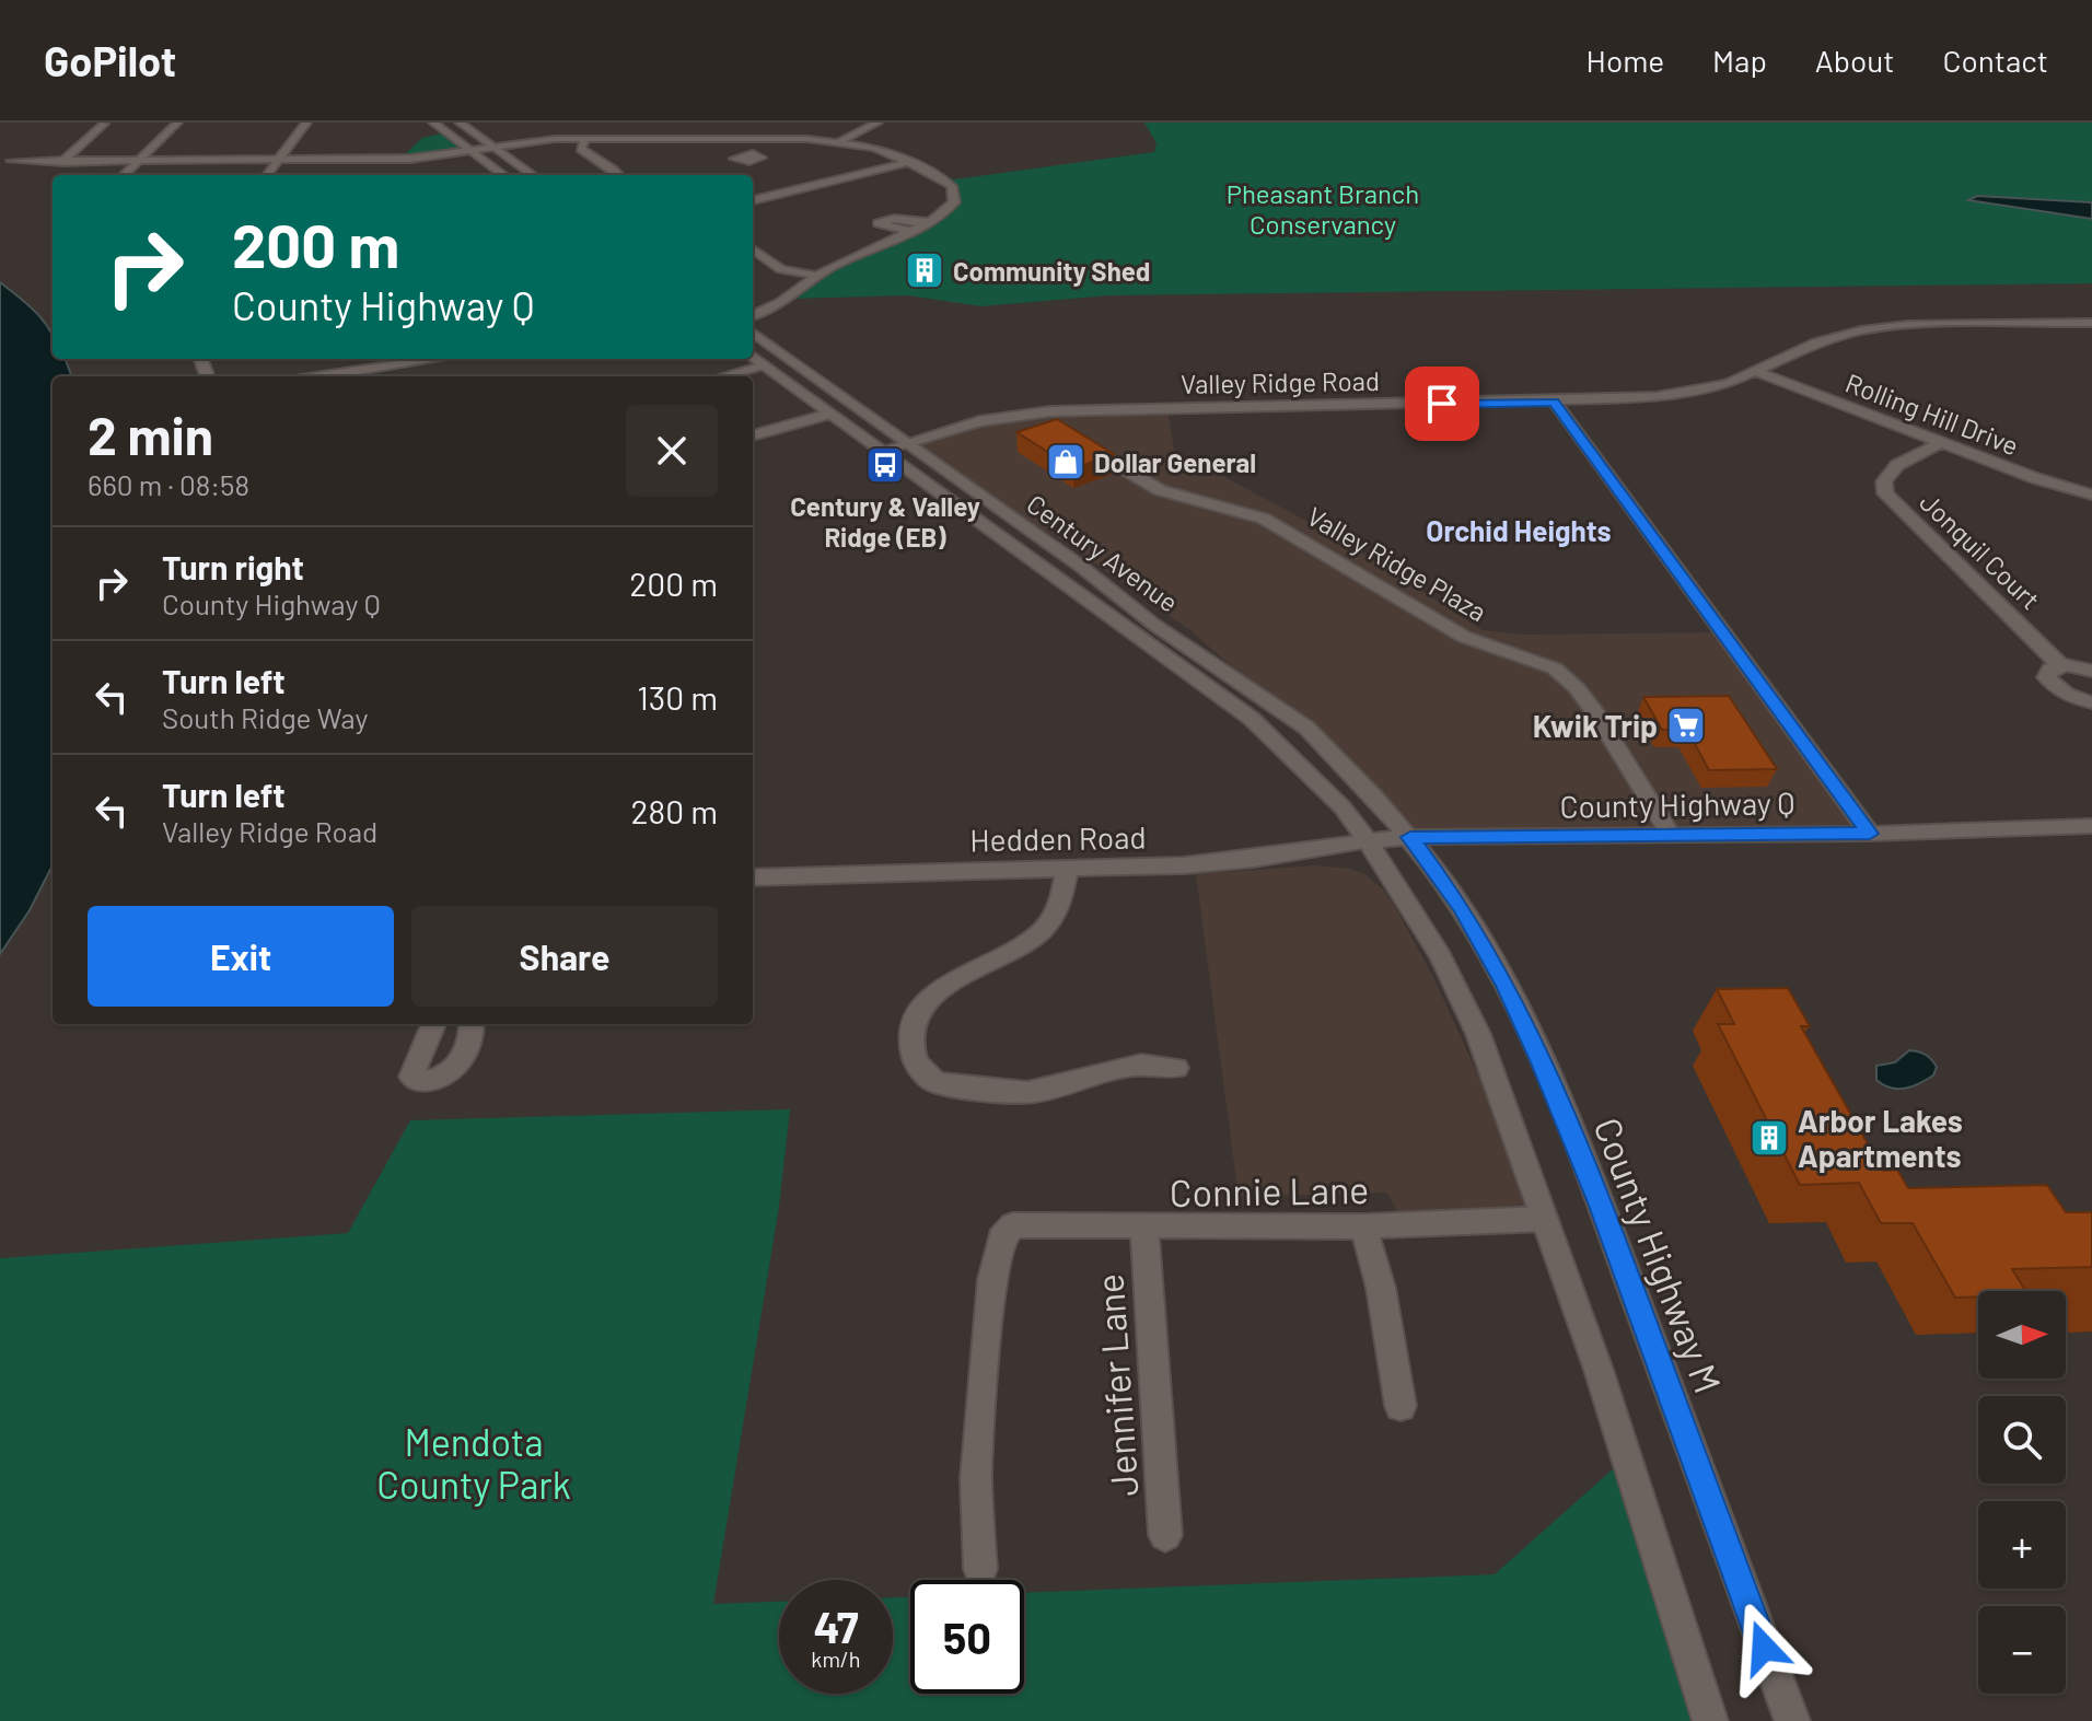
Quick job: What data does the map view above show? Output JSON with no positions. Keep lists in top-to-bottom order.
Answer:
{
  "streets": {
    "street": [
      "Valley Ridge Road",
      "Rolling Hill Drive",
      "Jonquil Court",
      "Century Avenue",
      "Valley Ridge Plaza",
      "County Highway Q",
      "Hedden Road",
      "Connie Lane",
      "County Highway M",
      "Jennifer Lane"
    ]
  },
  "crossings": [
    ["Valley Ridge Road", "Rolling Hill Drive"],
    ["Valley Ridge Road", "Century Avenue"],
    ["Valley Ridge Road", "Valley Ridge Plaza"],
    ["Rolling Hill Drive", "Jonquil Court"],
    ["Century Avenue", "County Highway Q"],
    ["Century Avenue", "Hedden Road"],
    ["Century Avenue", "County Highway M"],
    ["Valley Ridge Plaza", "County Highway Q"],
    ["County Highway Q", "Hedden Road"],
    ["County Highway Q", "County Highway M"],
    ["Connie Lane", "Jennifer Lane"]
  ],
  "districts": ["Orchid Heights"],
  "parks": ["Pheasant Branch Conservancy", "Mendota County Park"],
  "places": {
    "building": ["Community Shed", "Arbor Lakes Apartments"],
    "shop": ["Dollar General"],
    "bus stop": ["Century & Valley Ridge (EB)"],
    "supermarket": ["Kwik Trip"]
  },
  "north": "right",
  "page": {
    "header": "GoPilot",
    "nav": [
      "Home",
      "Map",
      "About",
      "Contact"
    ],
    "turn": ["200 m", "County Highway Q"],
    "heading": ["2 min", "660 m · 08:58"],
    "list": [
      {
        "name": "Turn right",
        "note": "County Highway Q",
        "value": "200 m"
      },
      {
        "name": "Turn left",
        "note": "South Ridge Way",
        "value": "130 m"
      },
      {
        "name": "Turn left",
        "note": "Valley Ridge Road",
        "value": "280 m"
      }
    ],
    "buttons": ["Exit", "Share"],
    "map_buttons": ["+", "−"],
    "speed": "47 km/h",
    "limit": "50"
  }
}
